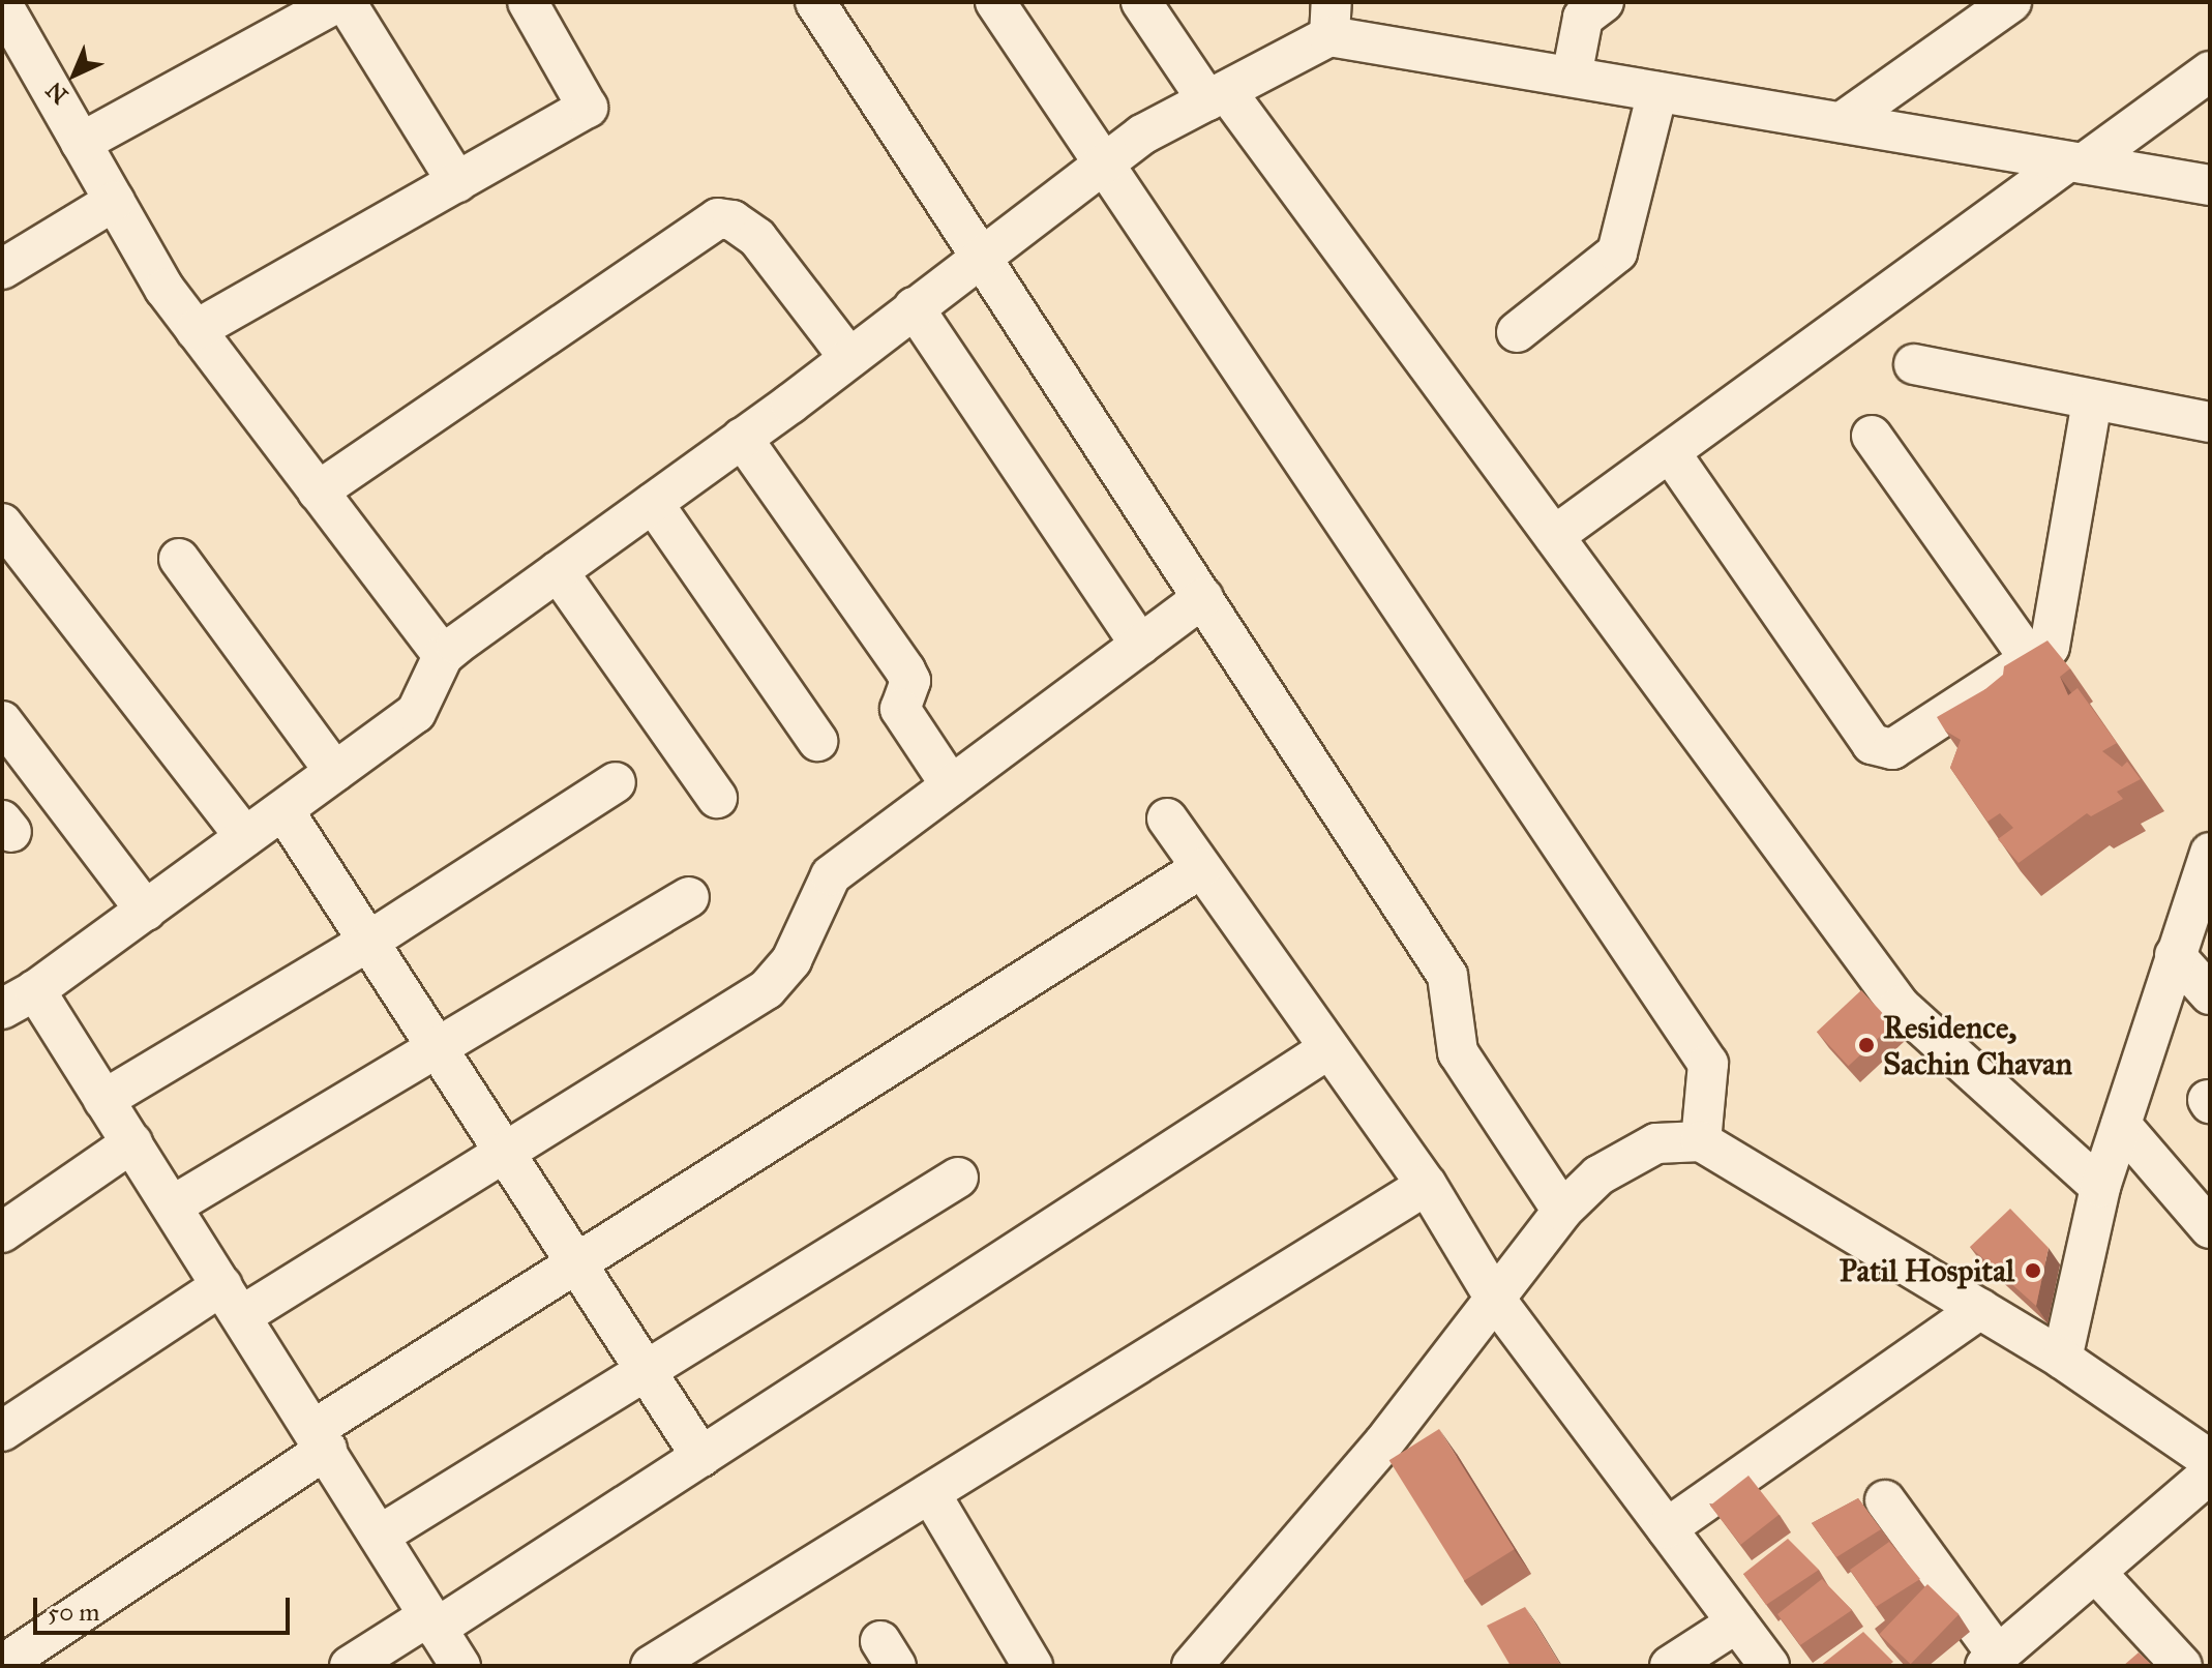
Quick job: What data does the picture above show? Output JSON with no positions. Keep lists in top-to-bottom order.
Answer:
{
  "places": ["Residence, Sachin Chavan", "Patil Hospital"],
  "scale_bar": "50 m",
  "north": "bottom left"
}
